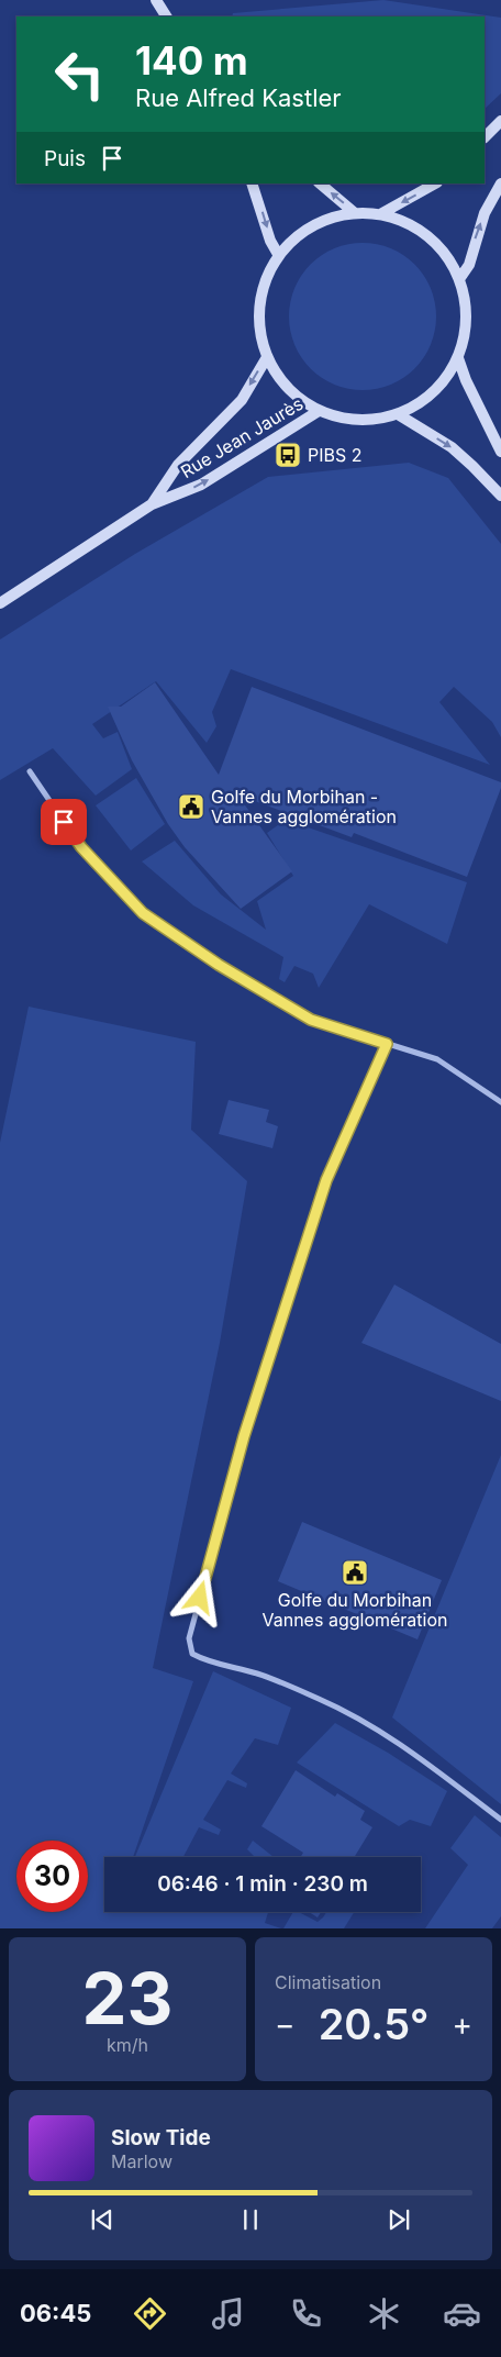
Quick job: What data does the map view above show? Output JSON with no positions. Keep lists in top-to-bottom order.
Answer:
{
  "streets": {
    "main road": ["Rue Jean Jaurès"]
  },
  "places": {
    "bus stop": ["PIBS 2"],
    "public building": ["Golfe du Morbihan - Vannes agglomération", "Golfe du Morbihan Vannes agglomération"]
  },
  "page": {
    "turn": ["140 m", "Rue Alfred Kastler"],
    "then": "Puis",
    "limit": "30",
    "trip": "06:46 · 1 min · 230 m",
    "tile": [
      ["23", "km/h"],
      "Climatisation"
    ],
    "heat": ["−", "20.5°", "+"],
    "song": ["Slow Tide", "Marlow"],
    "tabs": "06:45"
  }
}
